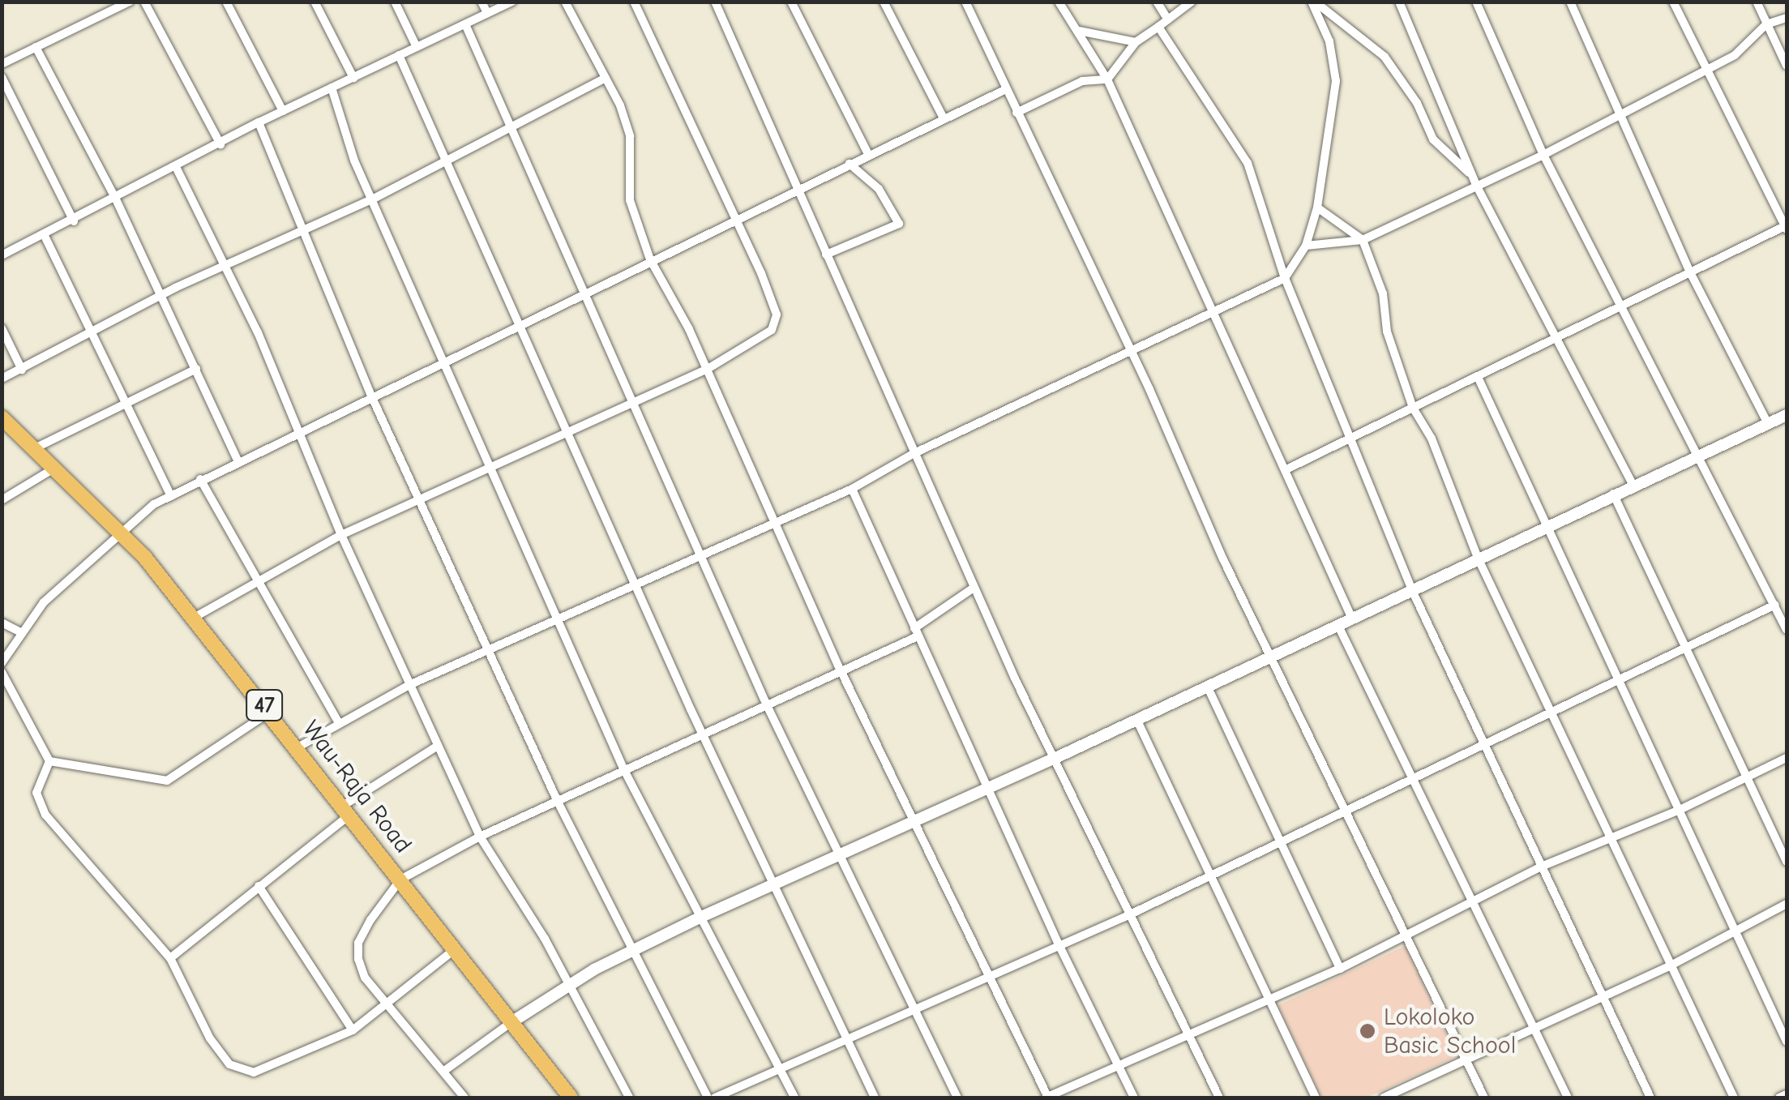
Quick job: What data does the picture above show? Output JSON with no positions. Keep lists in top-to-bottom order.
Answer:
{
  "streets": {
    "main road": ["47", "Wau-Raja Road"]
  },
  "places": ["Lokoloko Basic School"]
}
